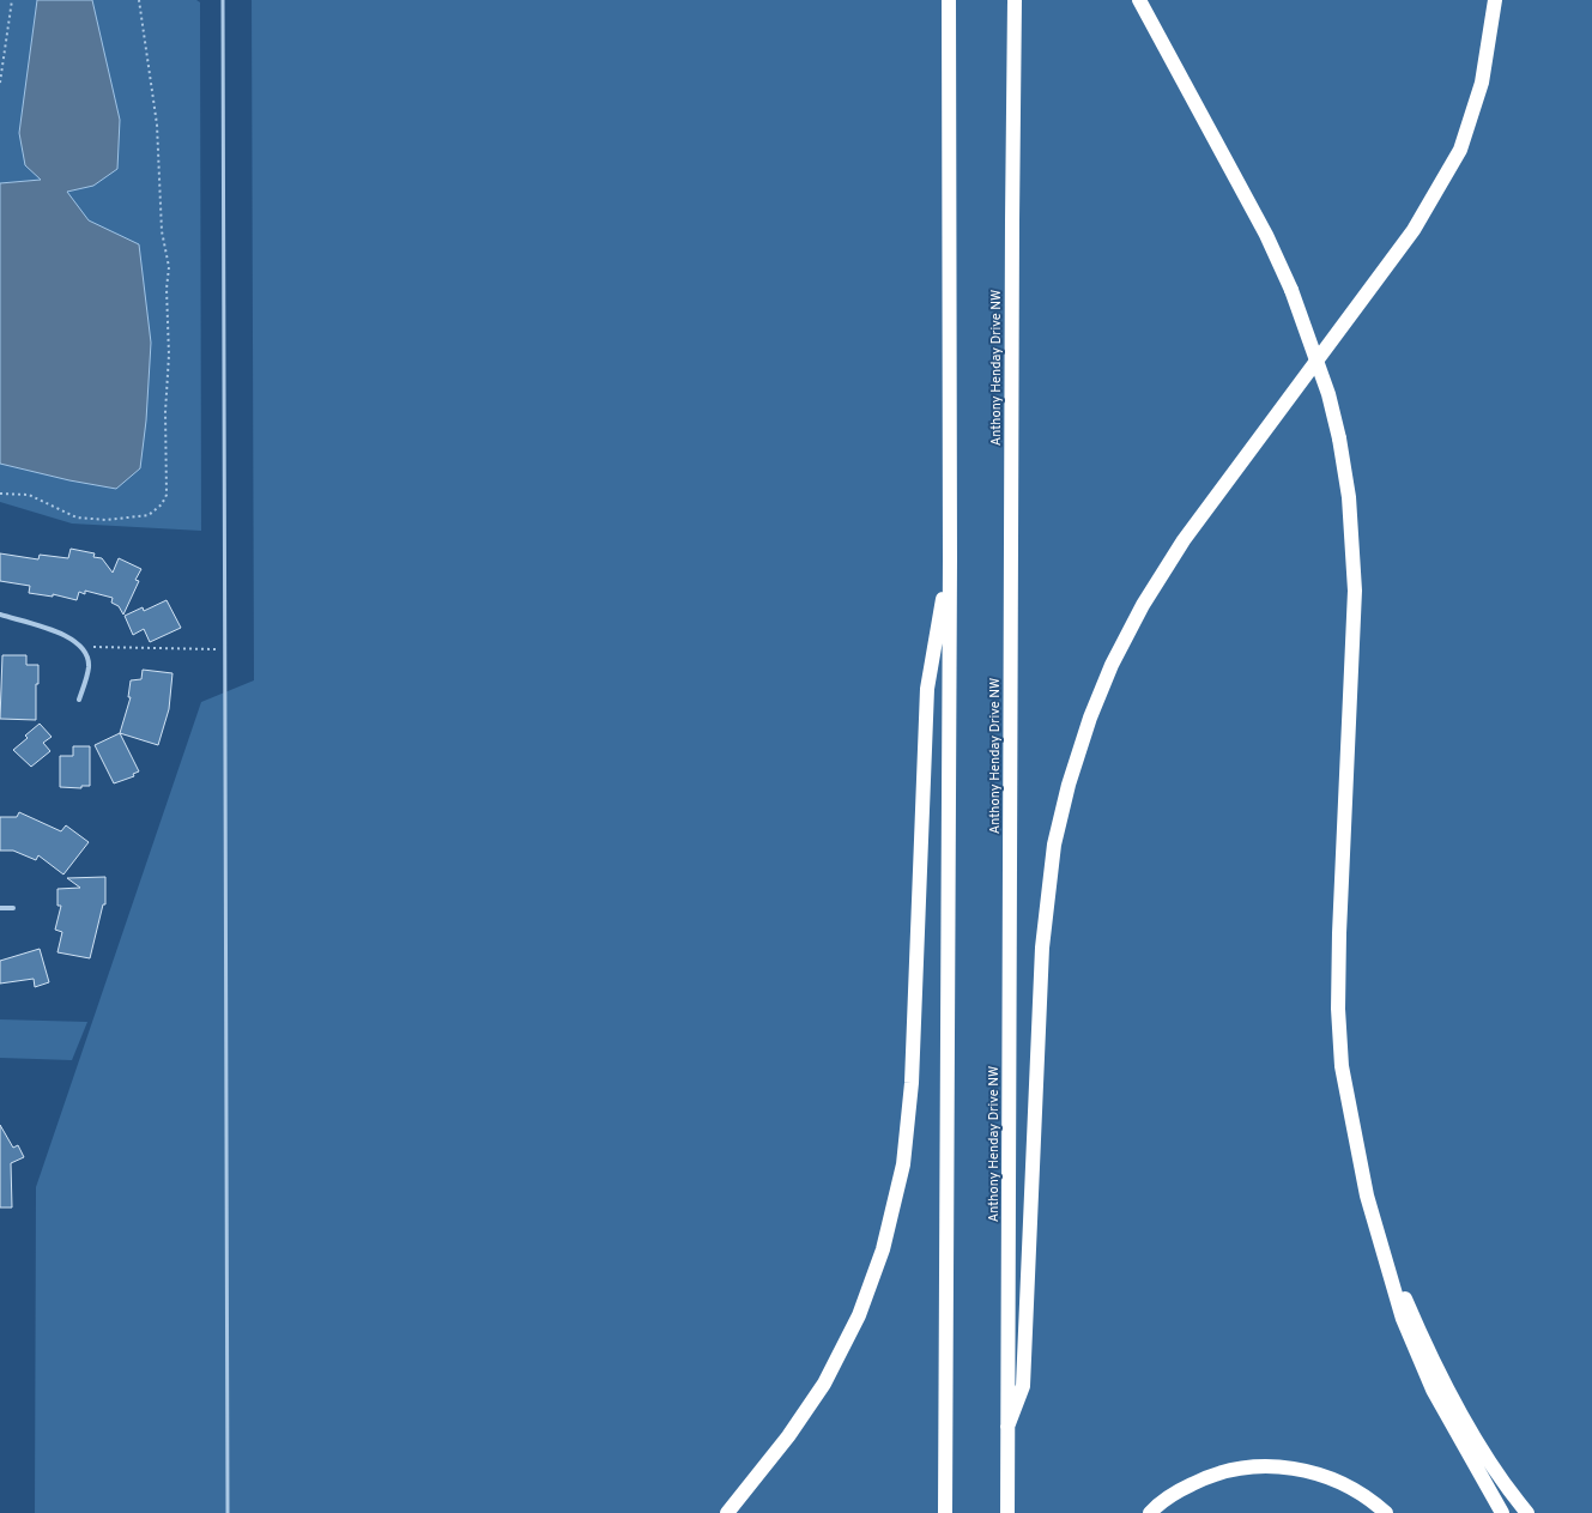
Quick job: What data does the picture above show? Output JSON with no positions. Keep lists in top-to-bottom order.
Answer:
{
  "streets": {
    "highway": ["Anthony Henday Drive NW"]
  }
}
